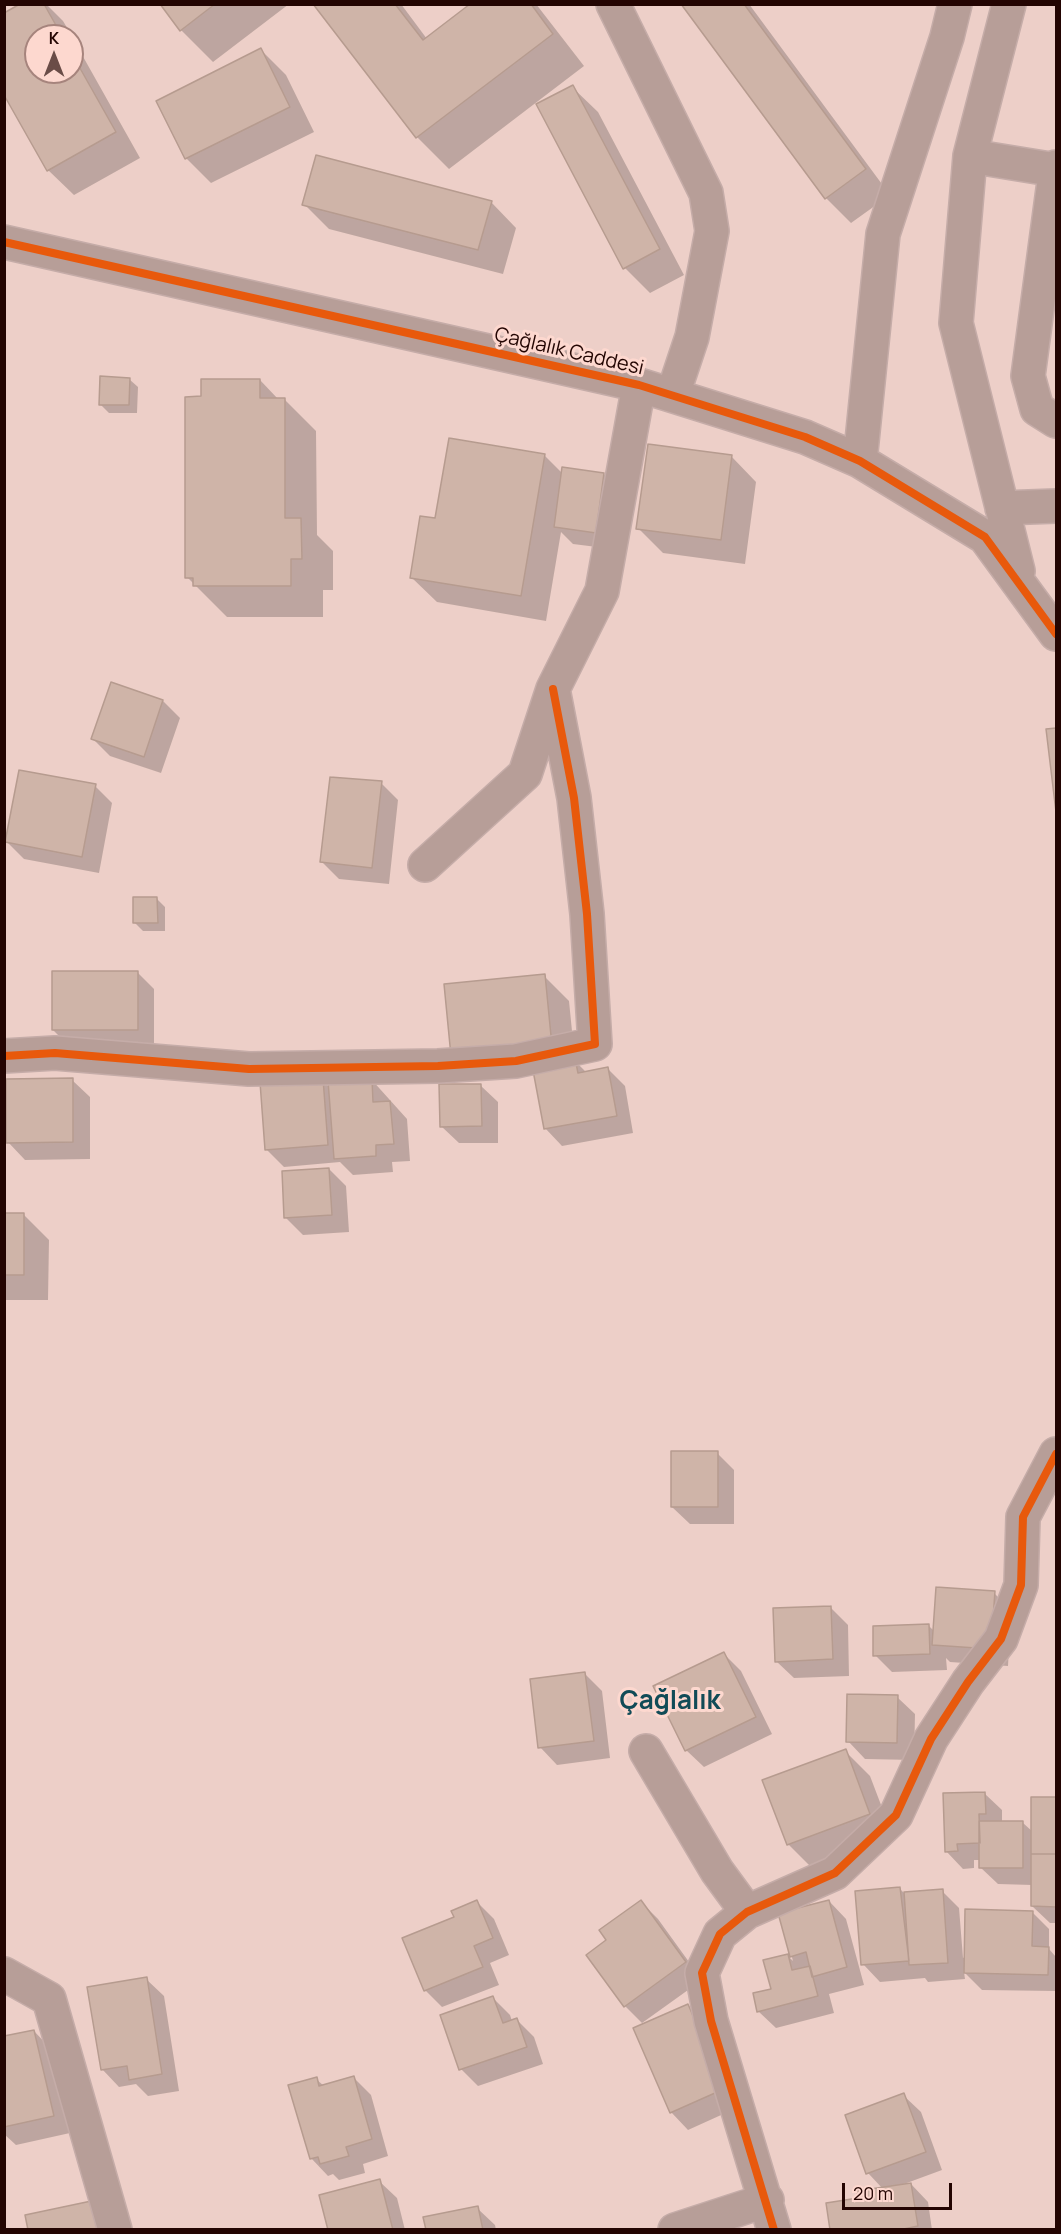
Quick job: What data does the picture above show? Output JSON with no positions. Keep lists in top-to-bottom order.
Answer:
{
  "streets": {
    "street": ["Çağlalık Caddesi"]
  },
  "districts": ["Çağlalık"],
  "scale_bar": "20 m",
  "north": "top"
}
